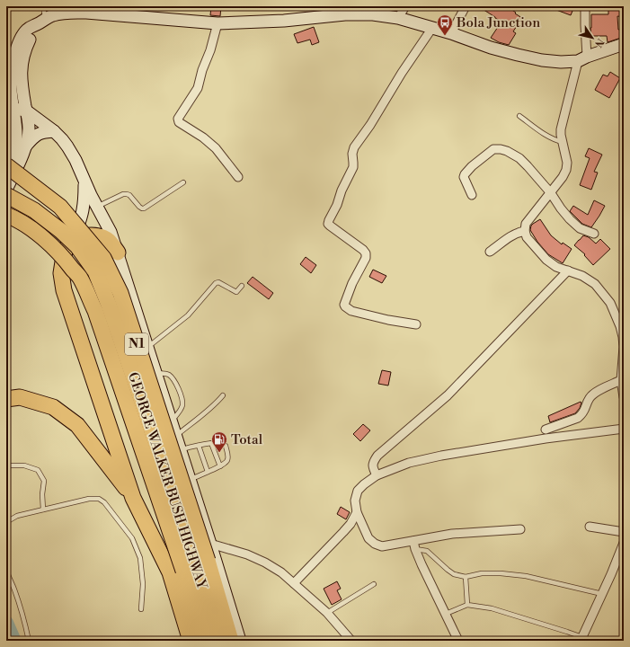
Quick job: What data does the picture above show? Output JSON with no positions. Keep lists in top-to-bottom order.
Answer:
{
  "streets": {
    "highway": ["N1", "GEORGE WALKER BUSH HIGHWAY"]
  },
  "crossings": [
    ["N1", "GEORGE WALKER BUSH HIGHWAY"]
  ],
  "places": {
    "bus stop": ["Bola Junction"],
    "fuel station": ["Total"]
  },
  "north": "bottom right"
}
